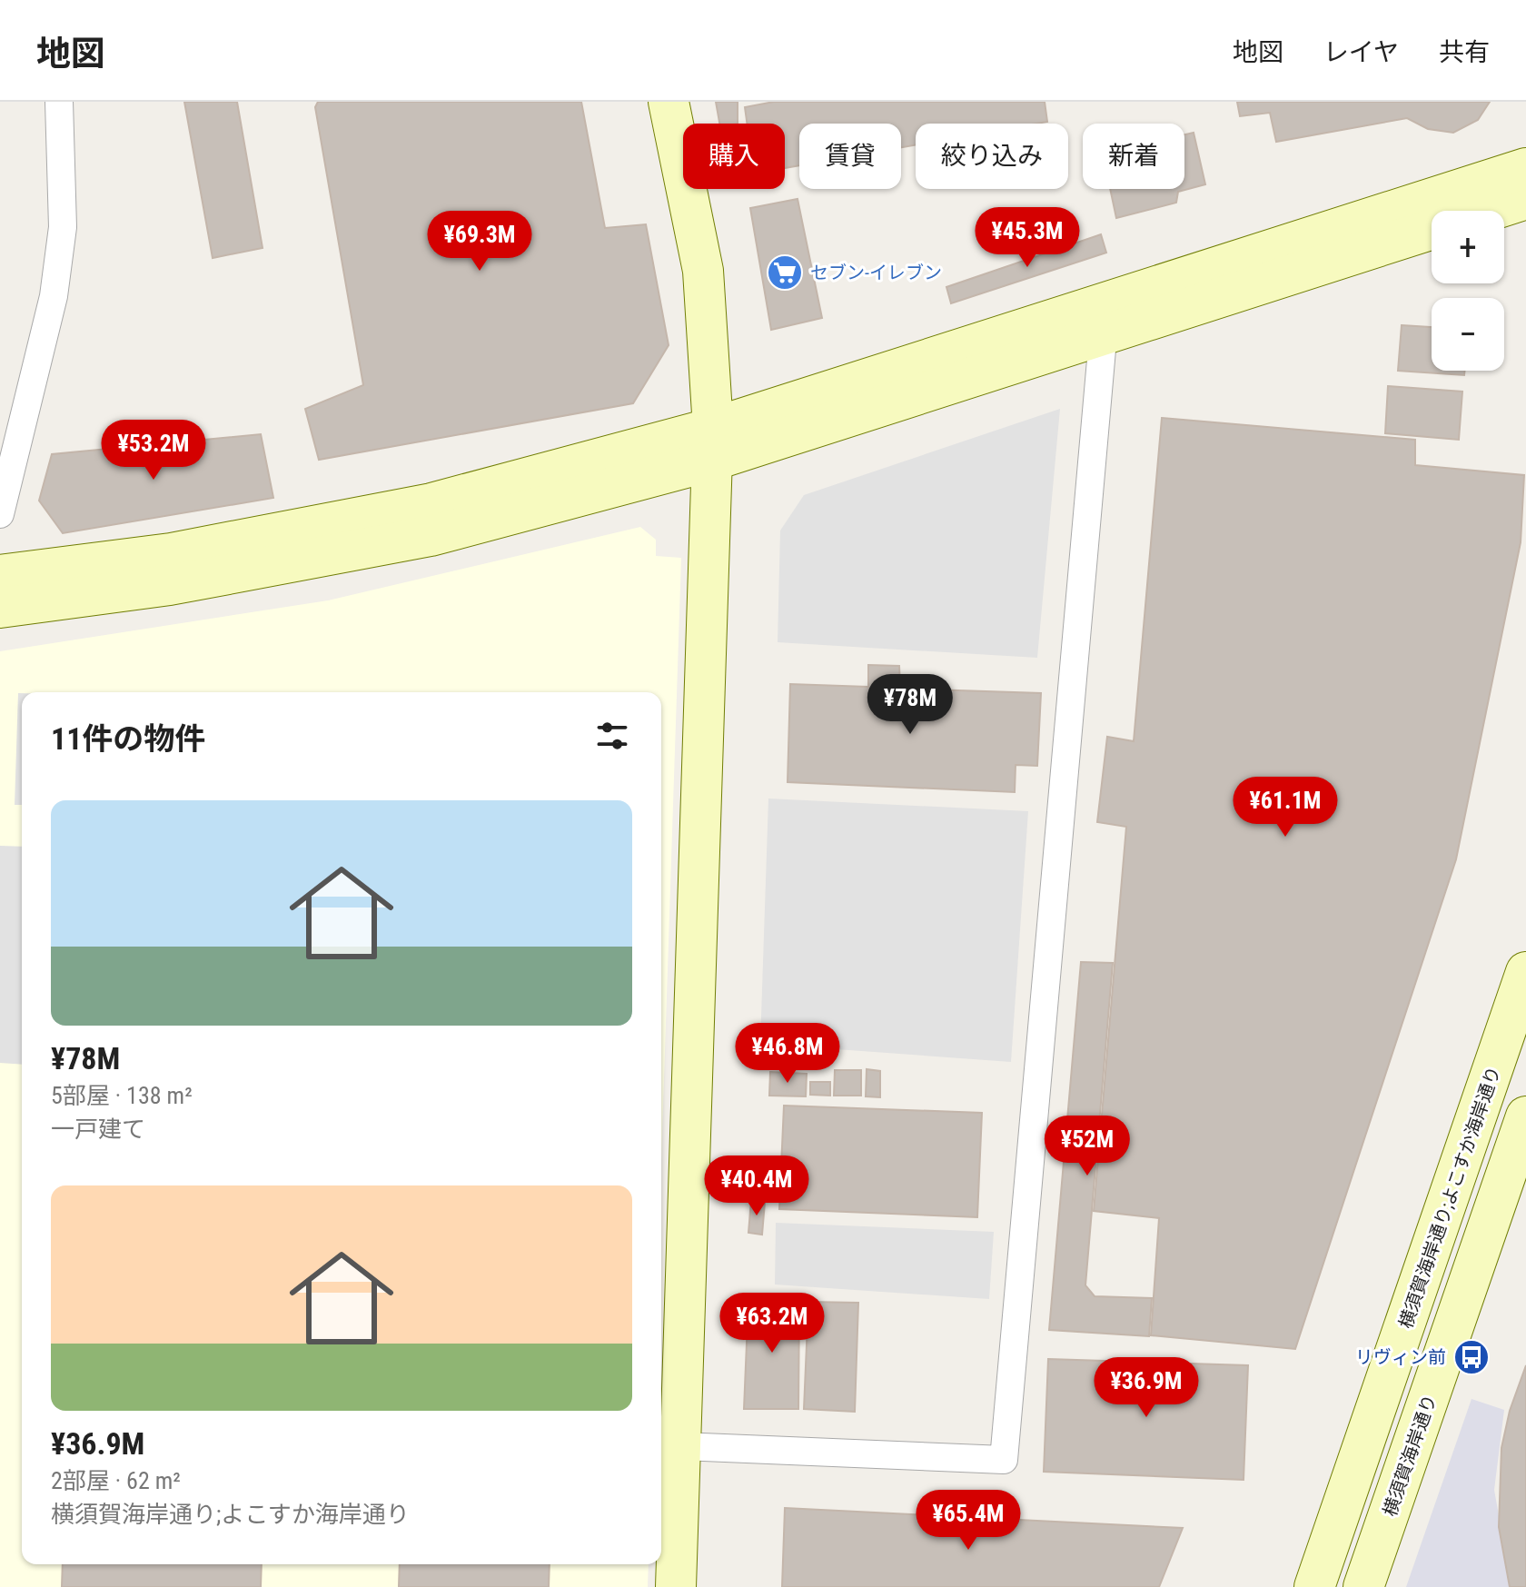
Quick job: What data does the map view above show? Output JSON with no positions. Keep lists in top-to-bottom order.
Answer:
{
  "streets": {
    "street": ["横須賀海岸通り;よこすか海岸通り", "横須賀海岸通り"]
  },
  "places": {
    "supermarket": ["セブン-イレブン"],
    "bus stop": ["リヴィン前"]
  },
  "page": {
    "header": "地図",
    "nav": ["地図", "レイヤ", "共有"],
    "chip": [
      "購入",
      "賃貸",
      "絞り込み",
      "新着"
    ],
    "price": [
      "¥45.3M",
      "¥69.3M",
      "¥53.2M",
      "¥78M",
      "¥61.1M",
      "¥46.8M",
      "¥52M",
      "¥40.4M",
      "¥63.2M",
      "¥36.9M",
      "¥65.4M"
    ],
    "map_buttons": ["+", "−"],
    "heading": "11件の物件",
    "list": [
      {
        "name": "¥78M",
        "note": "5部屋 · 138 m² · 一戸建て"
      },
      {
        "name": "¥36.9M",
        "note": "2部屋 · 62 m² · 横須賀海岸通り;よこすか海岸通り"
      }
    ]
  }
}
